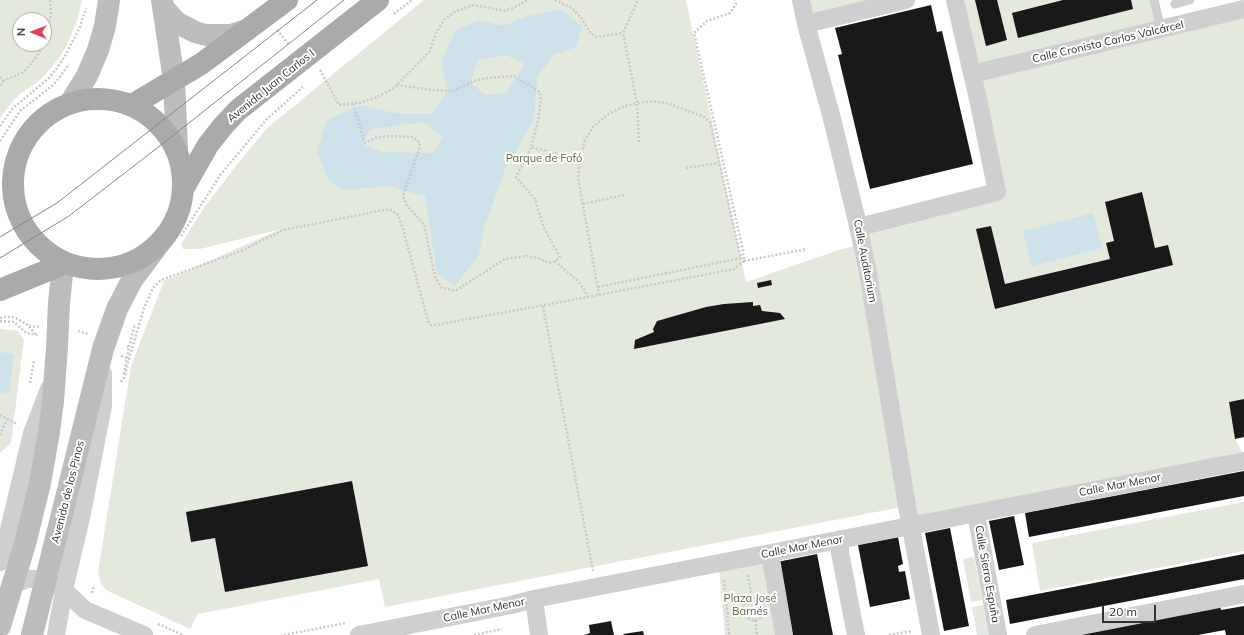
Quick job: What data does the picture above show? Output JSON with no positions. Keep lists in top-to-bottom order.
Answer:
{
  "streets": {
    "main road": ["Avenida Juan Carlos I", "Avenida de los Pinos"],
    "street": [
      "Calle Cronista Carlos Valcárcel",
      "Calle Auditorium",
      "Calle Mar Menor",
      "Calle Sierra Espuña"
    ]
  },
  "crossings": [
    ["Calle Auditorium", "Calle Mar Menor"],
    ["Calle Mar Menor", "Calle Sierra Espuña"]
  ],
  "parks": ["Parque de Fofó", "Plaza José Barnés"],
  "scale_bar": "20 m",
  "north": "left"
}
